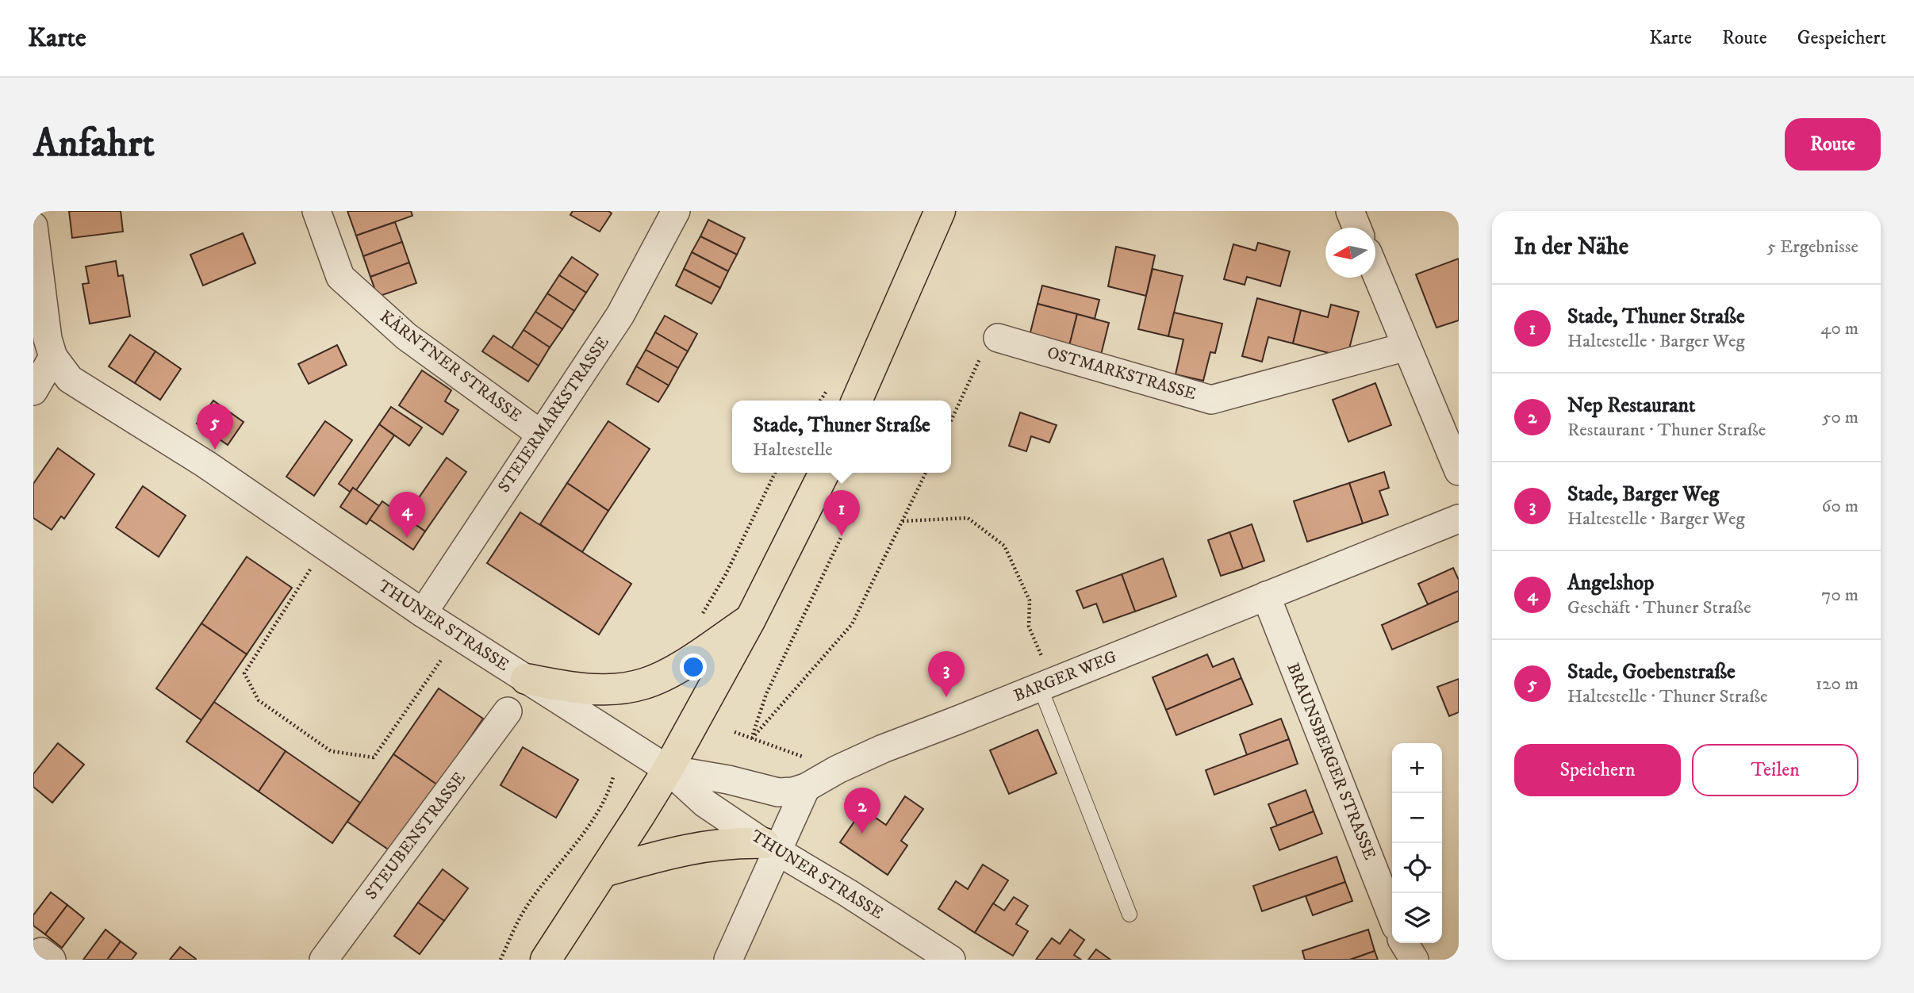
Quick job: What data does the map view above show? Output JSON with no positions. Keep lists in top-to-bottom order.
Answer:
{
  "streets": {
    "street": [
      "KÄRNTNER STRASSE",
      "OSTMARKSTRASSE",
      "STEIERMARKSTRASSE",
      "THUNER STRASSE",
      "BARGER WEG",
      "BRAUNSBERGER STRASSE",
      "STEUBENSTRASSE"
    ]
  },
  "crossings": [
    ["KÄRNTNER STRASSE", "STEIERMARKSTRASSE"],
    ["STEIERMARKSTRASSE", "THUNER STRASSE"],
    ["THUNER STRASSE", "BARGER WEG"],
    ["BARGER WEG", "BRAUNSBERGER STRASSE"]
  ],
  "north": "left",
  "page": {
    "header": "Karte",
    "nav": ["Karte", "Route", "Gespeichert"],
    "buttons": [
      "Route",
      ["Speichern", "Teilen"]
    ],
    "title": "Anfahrt",
    "heading": ["In der Nähe", "5 Ergebnisse"],
    "list": [
      {
        "mark": "1",
        "name": "Stade, Thuner Straße",
        "note": "Haltestelle · Barger Weg",
        "value": "40 m"
      },
      {
        "mark": "2",
        "name": "Nep Restaurant",
        "note": "Restaurant · Thuner Straße",
        "value": "50 m"
      },
      {
        "mark": "3",
        "name": "Stade, Barger Weg",
        "note": "Haltestelle · Barger Weg",
        "value": "60 m"
      },
      {
        "mark": "4",
        "name": "Angelshop",
        "note": "Geschäft · Thuner Straße",
        "value": "70 m"
      },
      {
        "mark": "5",
        "name": "Stade, Goebenstraße",
        "note": "Haltestelle · Thuner Straße",
        "value": "120 m"
      }
    ],
    "popup": ["Stade, Thuner Straße", "Haltestelle"],
    "pins": [
      "5",
      "1",
      "4",
      "3",
      "2"
    ],
    "map_buttons": ["+", "−"]
  }
}
